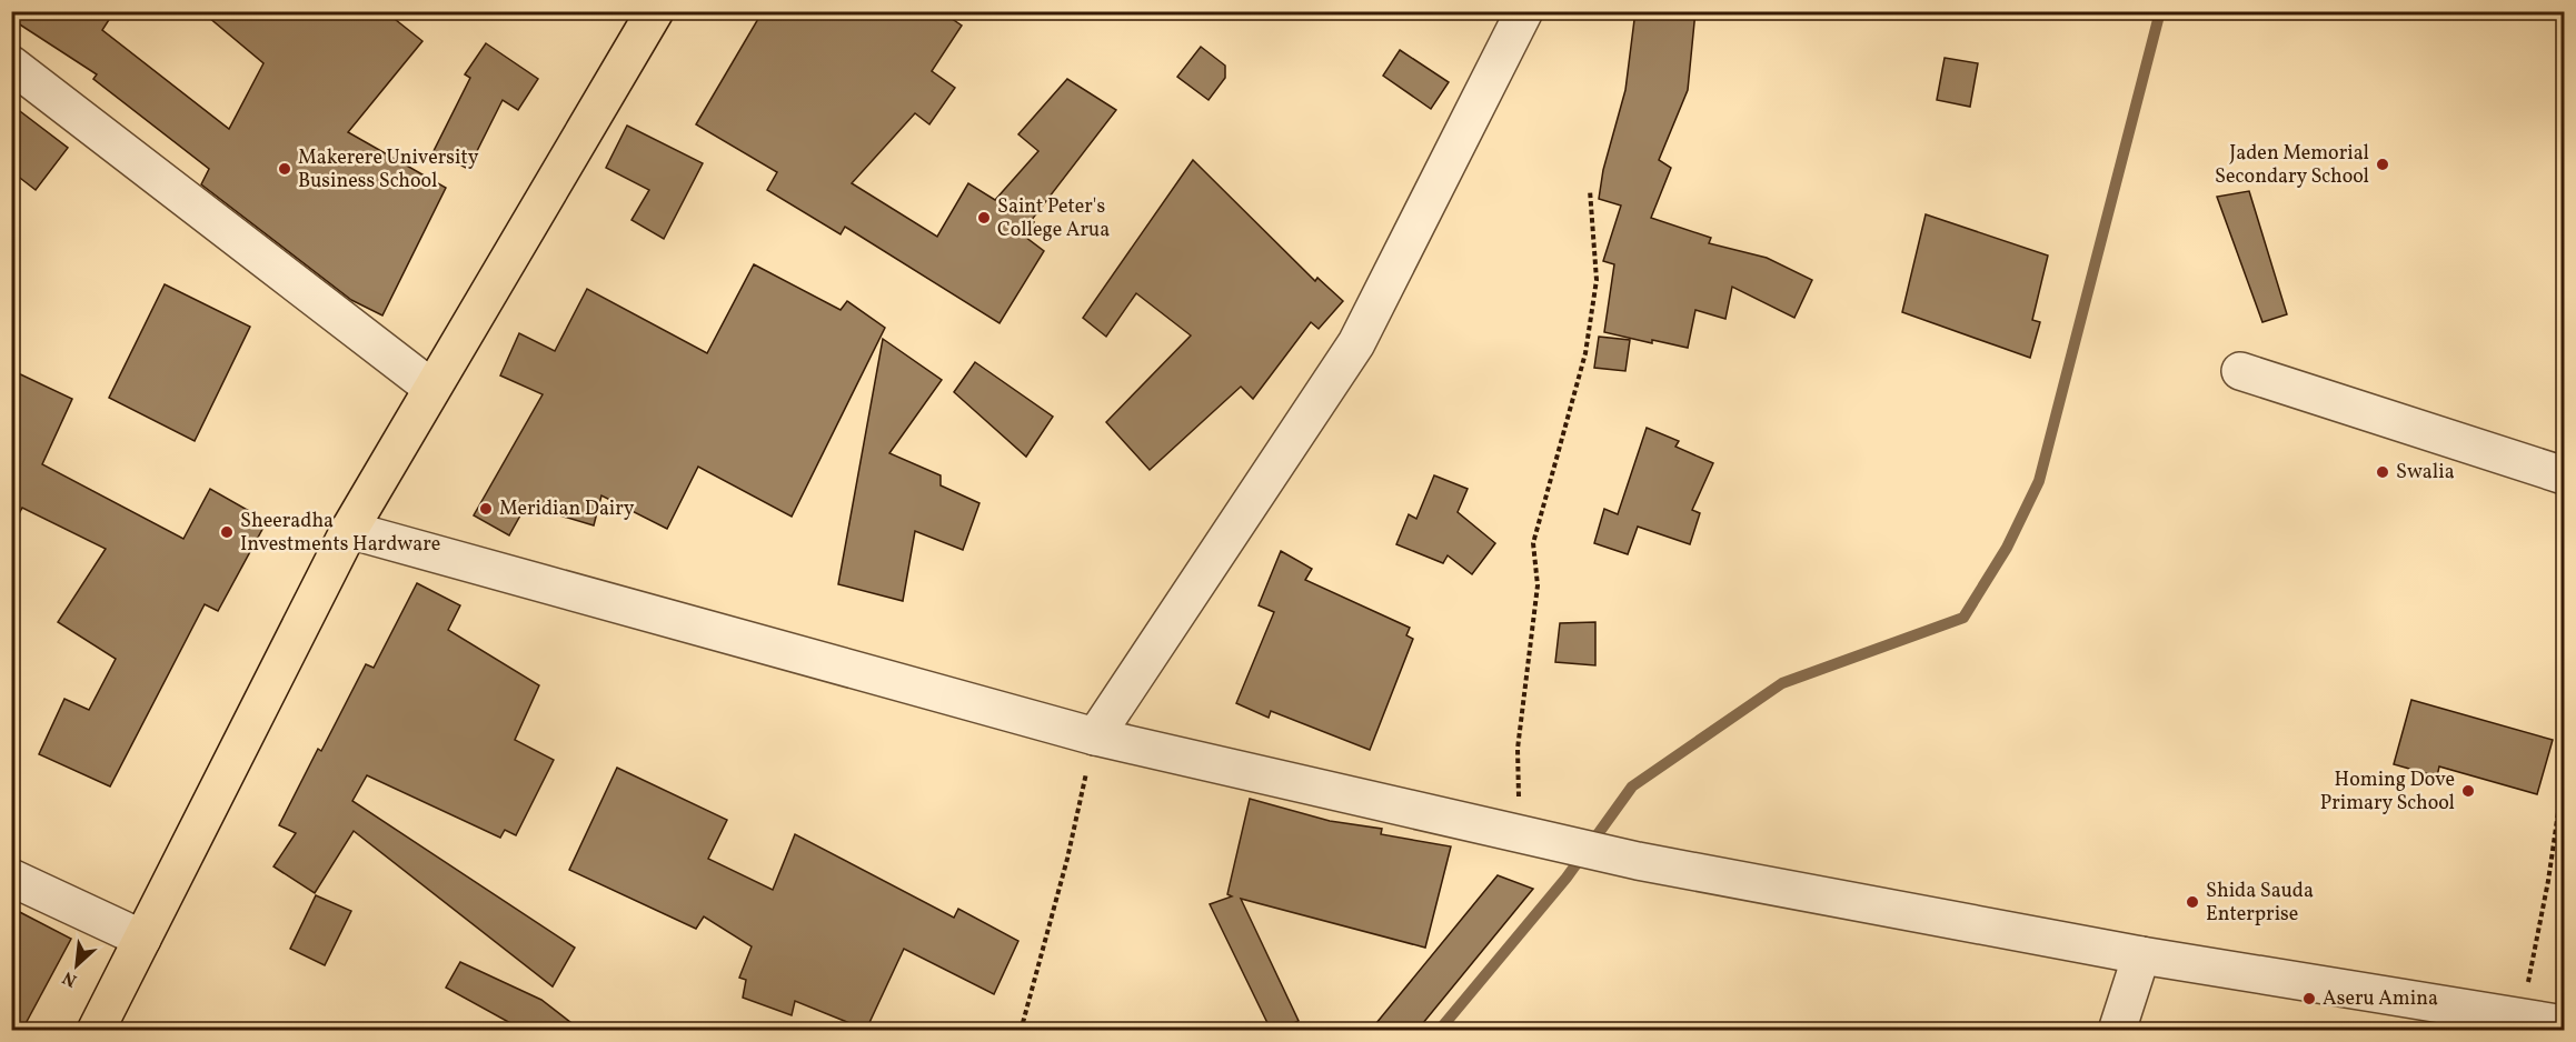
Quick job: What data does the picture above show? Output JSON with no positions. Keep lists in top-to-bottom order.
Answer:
{
  "places": [
    "Jaden Memorial Secondary School",
    "Makerere University Business School",
    "Saint Peter's College Arua",
    "Swalia",
    "Meridian Dairy",
    "Sheeradha Investments Hardware",
    "Homing Dove Primary School",
    "Shida Sauda Enterprise",
    "Aseru Amina"
  ],
  "north": "bottom left"
}
